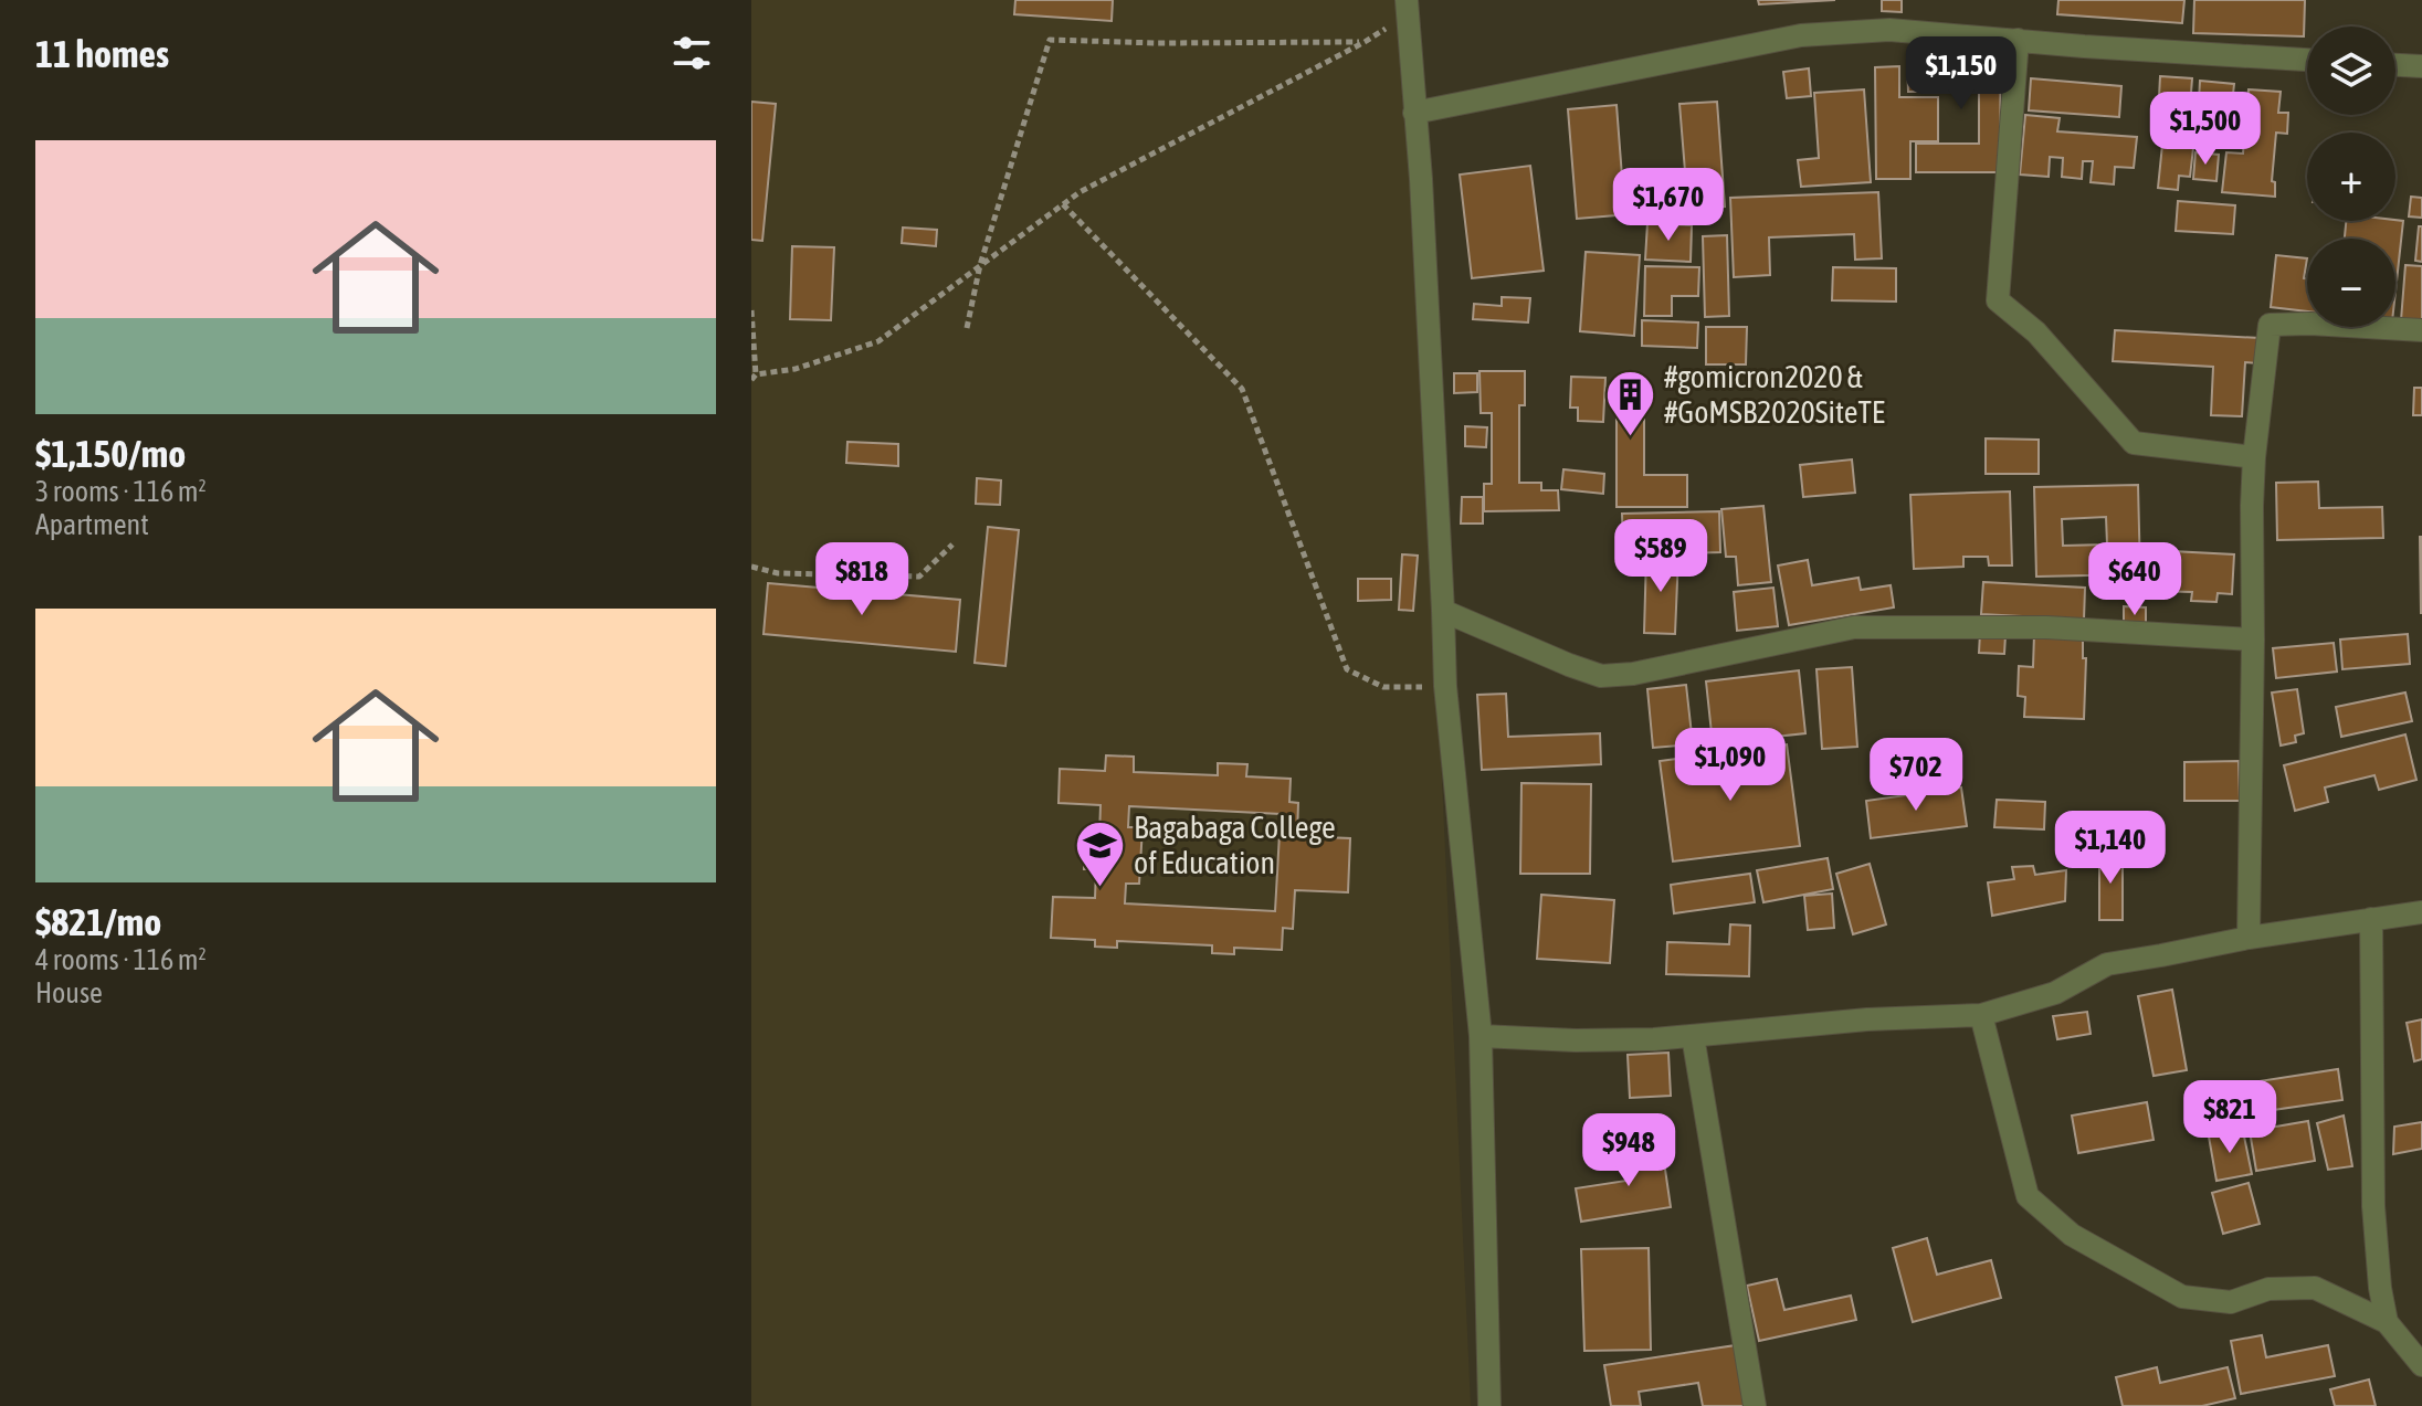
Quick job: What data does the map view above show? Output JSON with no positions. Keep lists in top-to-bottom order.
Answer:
{
  "places": {
    "building": ["#gomicron2020 & #GoMSB2020SiteTE"],
    "school or university": ["Bagabaga College of Education"]
  },
  "page": {
    "heading": "11 homes",
    "map_buttons": ["+", "−"],
    "price": [
      "$1,150",
      "$1,500",
      "$1,670",
      "$589",
      "$818",
      "$640",
      "$1,090",
      "$702",
      "$1,140",
      "$821",
      "$948"
    ],
    "list": [
      {
        "name": "$1,150/mo",
        "note": "3 rooms · 116 m² · Apartment"
      },
      {
        "name": "$821/mo",
        "note": "4 rooms · 116 m² · House"
      }
    ]
  }
}
